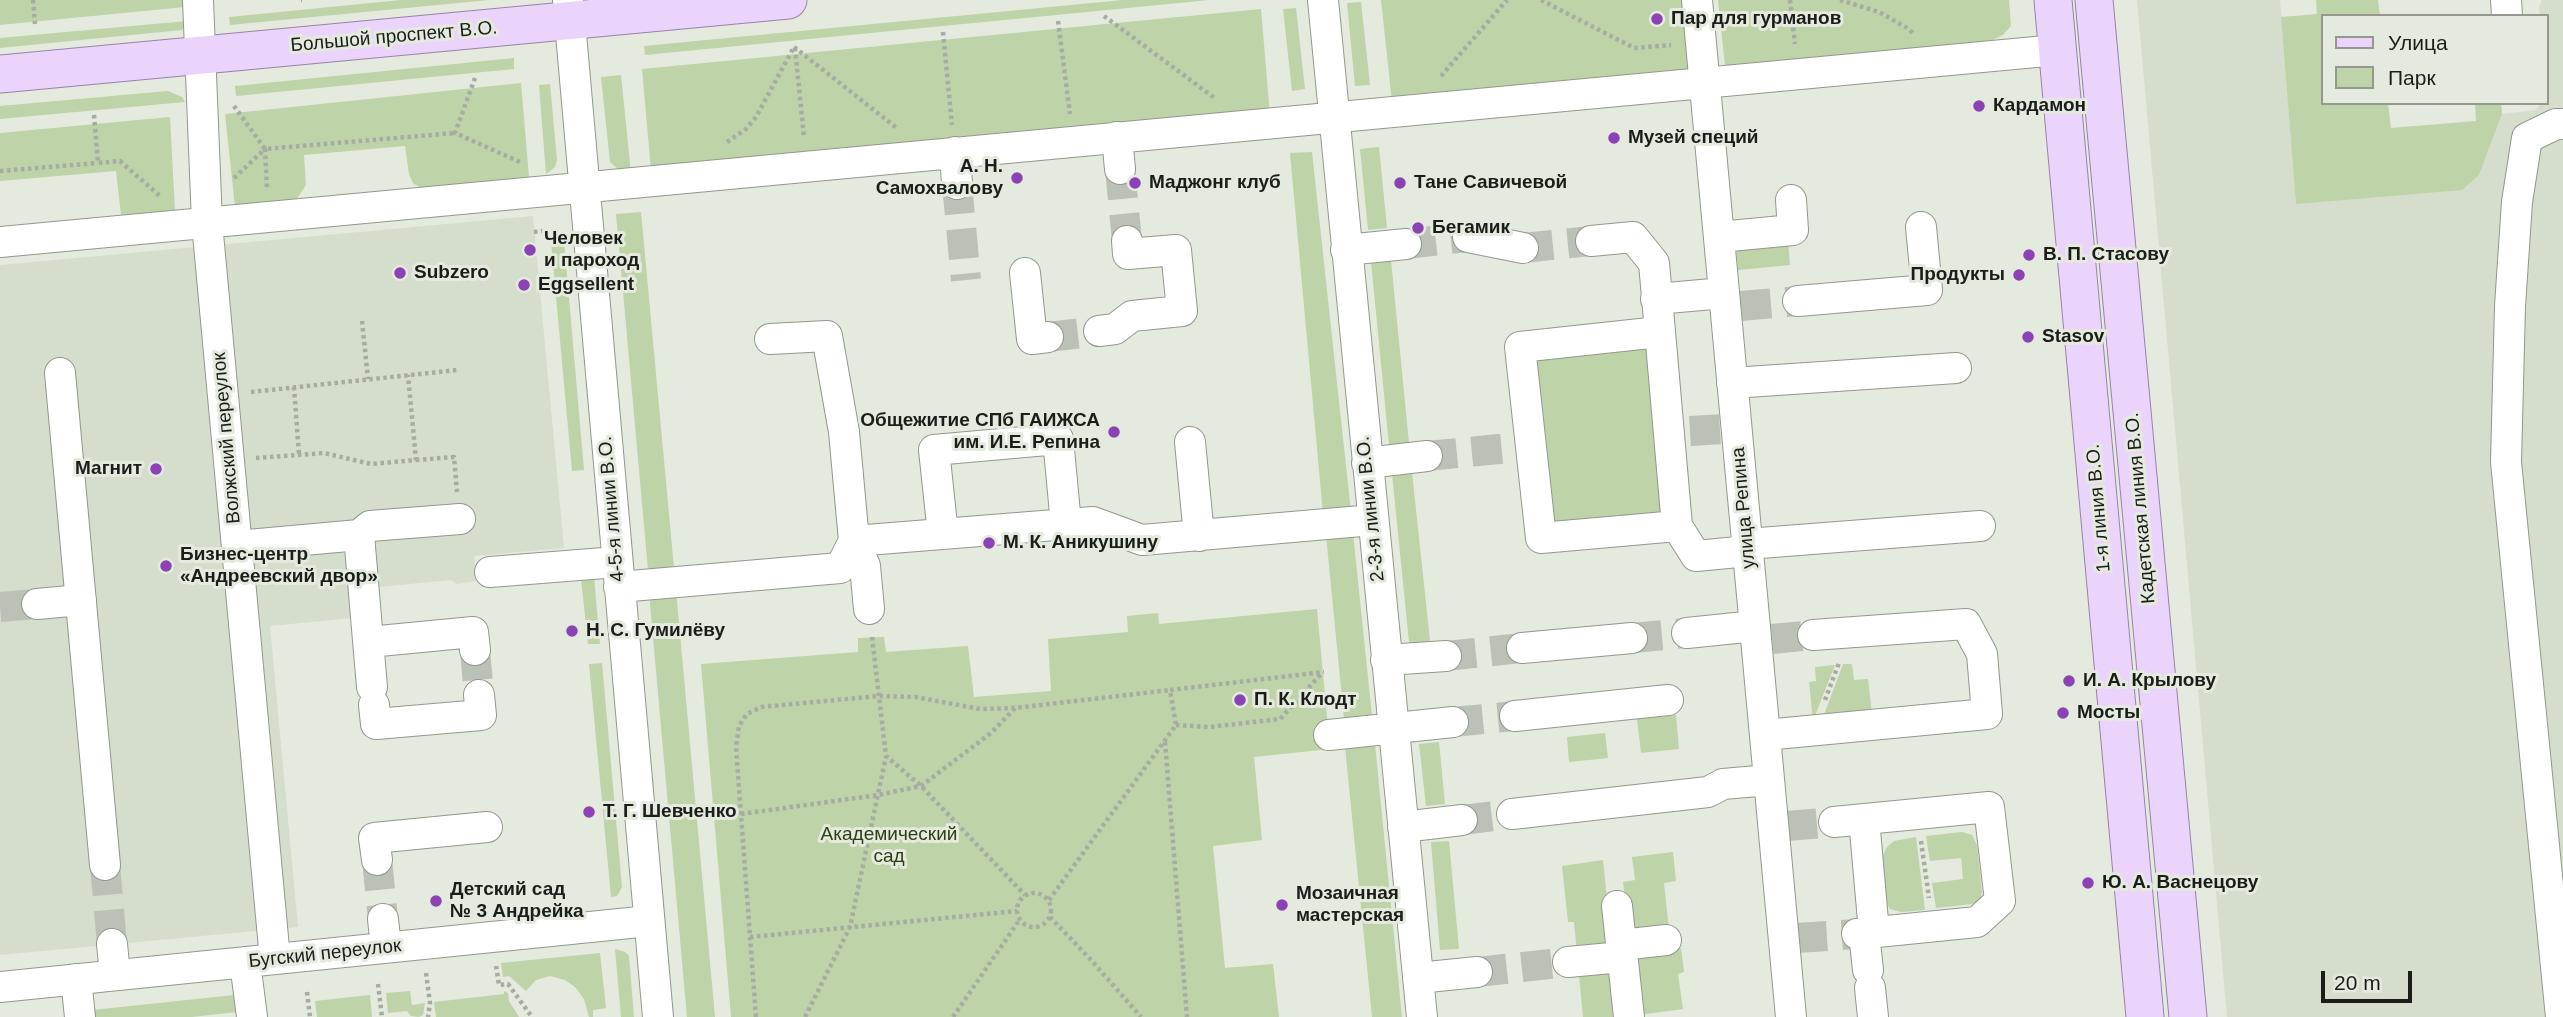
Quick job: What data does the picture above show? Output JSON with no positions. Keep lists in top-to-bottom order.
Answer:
{
  "streets": {
    "main road": ["Большой проспект В.О.", "1-я линия В.О.", "Кадетская линия В.О."],
    "street": [
      "Волжский переулок",
      "улица Репина",
      "4-5-я линии В.О.",
      "2-3-я линии В.О.",
      "Бугский переулок"
    ]
  },
  "crossings": [
    ["Большой проспект В.О.", "Волжский переулок"],
    ["Большой проспект В.О.", "4-5-я линии В.О."],
    ["Волжский переулок", "Бугский переулок"],
    ["4-5-я линии В.О.", "Бугский переулок"]
  ],
  "parks": ["Академический сад"],
  "places": [
    "Пар для гурманов",
    "Кардамон",
    "Музей специй",
    "А. Н. Самохвалову",
    "Маджонг клуб",
    "Тане Савичевой",
    "Бегамик",
    "Человек и пароход",
    "В. П. Стасову",
    "Subzero",
    "Продукты",
    "Eggsellent",
    "Stasov",
    "Общежитие СПб ГАИЖСА им. И.Е. Репина",
    "Магнит",
    "М. К. Аникушину",
    "Бизнес-центр «Андреевский двор»",
    "Н. С. Гумилёву",
    "И. А. Крылову",
    "П. К. Клодт",
    "Мосты",
    "Т. Г. Шевченко",
    "Ю. А. Васнецову",
    "Детский сад № 3 Андрейка",
    "Мозаичная мастерская"
  ],
  "legend": ["Улица", "Парк"],
  "scale_bar": "20 m"
}
